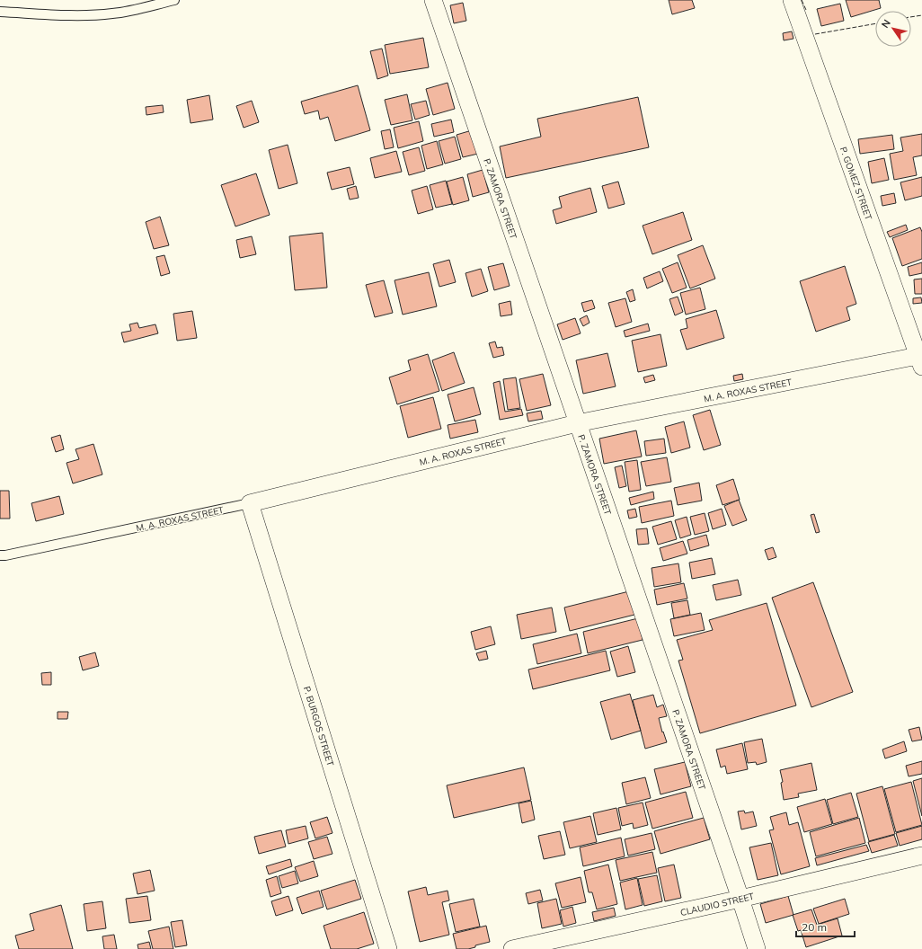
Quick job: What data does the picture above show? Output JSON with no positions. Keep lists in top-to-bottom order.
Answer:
{
  "streets": {
    "street": [
      "P. GOMEZ STREET",
      "P. ZAMORA STREET",
      "M. A. ROXAS STREET",
      "P. BURGOS STREET",
      "CLAUDIO STREET"
    ]
  },
  "crossings": [
    ["P. GOMEZ STREET", "M. A. ROXAS STREET"],
    ["P. ZAMORA STREET", "M. A. ROXAS STREET"],
    ["P. ZAMORA STREET", "CLAUDIO STREET"],
    ["M. A. ROXAS STREET", "P. BURGOS STREET"]
  ],
  "scale_bar": "20 m",
  "north": "top left"
}
